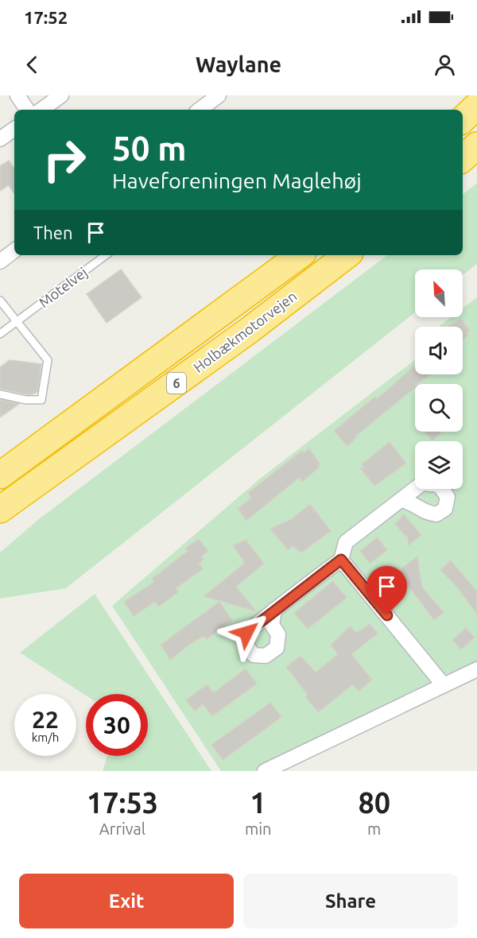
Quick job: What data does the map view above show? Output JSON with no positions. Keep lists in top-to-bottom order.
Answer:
{
  "streets": {
    "highway": ["Holbækmotorvejen", "6"],
    "lane": ["Motelvej"]
  },
  "north": "top left",
  "page": {
    "status": "17:52",
    "header": "Waylane",
    "turn": ["50 m", "Haveforeningen Maglehøj"],
    "then": "Then",
    "speed": "22 km/h",
    "limit": "30",
    "eta": [
      "17:53",
      "Arrival",
      "1",
      "min",
      "80",
      "m"
    ],
    "buttons": ["Exit", "Share"]
  }
}
